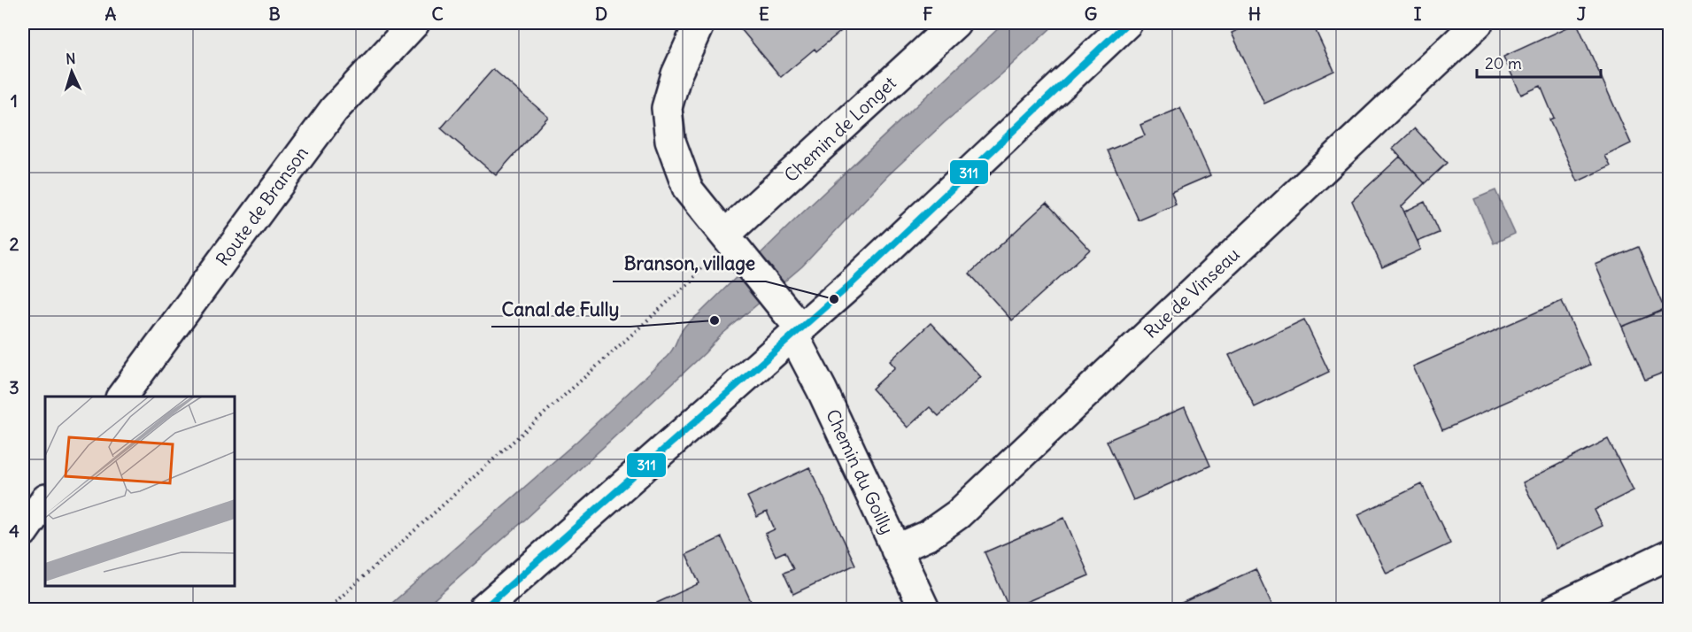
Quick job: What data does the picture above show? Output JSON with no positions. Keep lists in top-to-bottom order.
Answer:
{
  "streets": {
    "street": [
      "Chemin de Longet",
      "Route de Branson",
      "Rue de Vinseau",
      "Chemin du Goilly"
    ]
  },
  "crossings": [
    ["Chemin de Longet", "Chemin du Goilly"],
    ["Rue de Vinseau", "Chemin du Goilly"]
  ],
  "places": ["Branson, village", "Canal de Fully"],
  "lines": ["transit line 311"],
  "scale_bar": "20 m",
  "north": "top",
  "grid": {
    "columns": [
      "A",
      "B",
      "C",
      "D",
      "E",
      "F",
      "G",
      "H",
      "I",
      "J"
    ],
    "rows": [
      "1",
      "2",
      "3",
      "4"
    ]
  }
}
